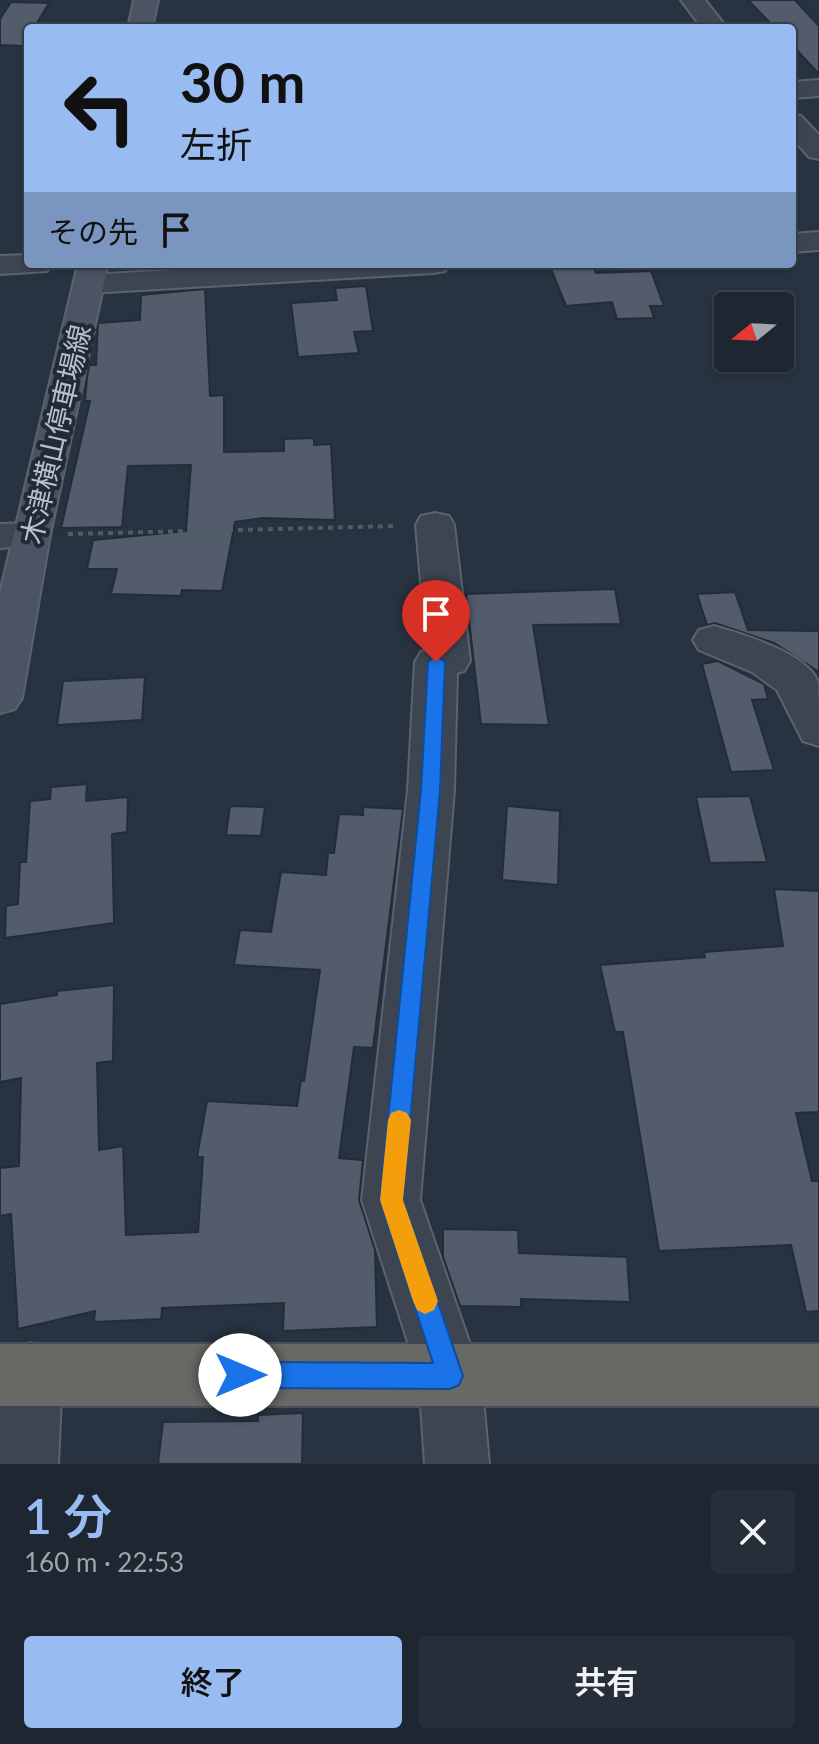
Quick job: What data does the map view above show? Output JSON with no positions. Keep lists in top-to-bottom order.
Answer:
{
  "streets": {
    "main road": ["木津横山停車場線"]
  },
  "north": "left",
  "page": {
    "turn": ["30 m", "左折"],
    "then": "その先",
    "heading": ["1 分", "160 m · 22:53"],
    "buttons": ["終了", "共有"]
  }
}
